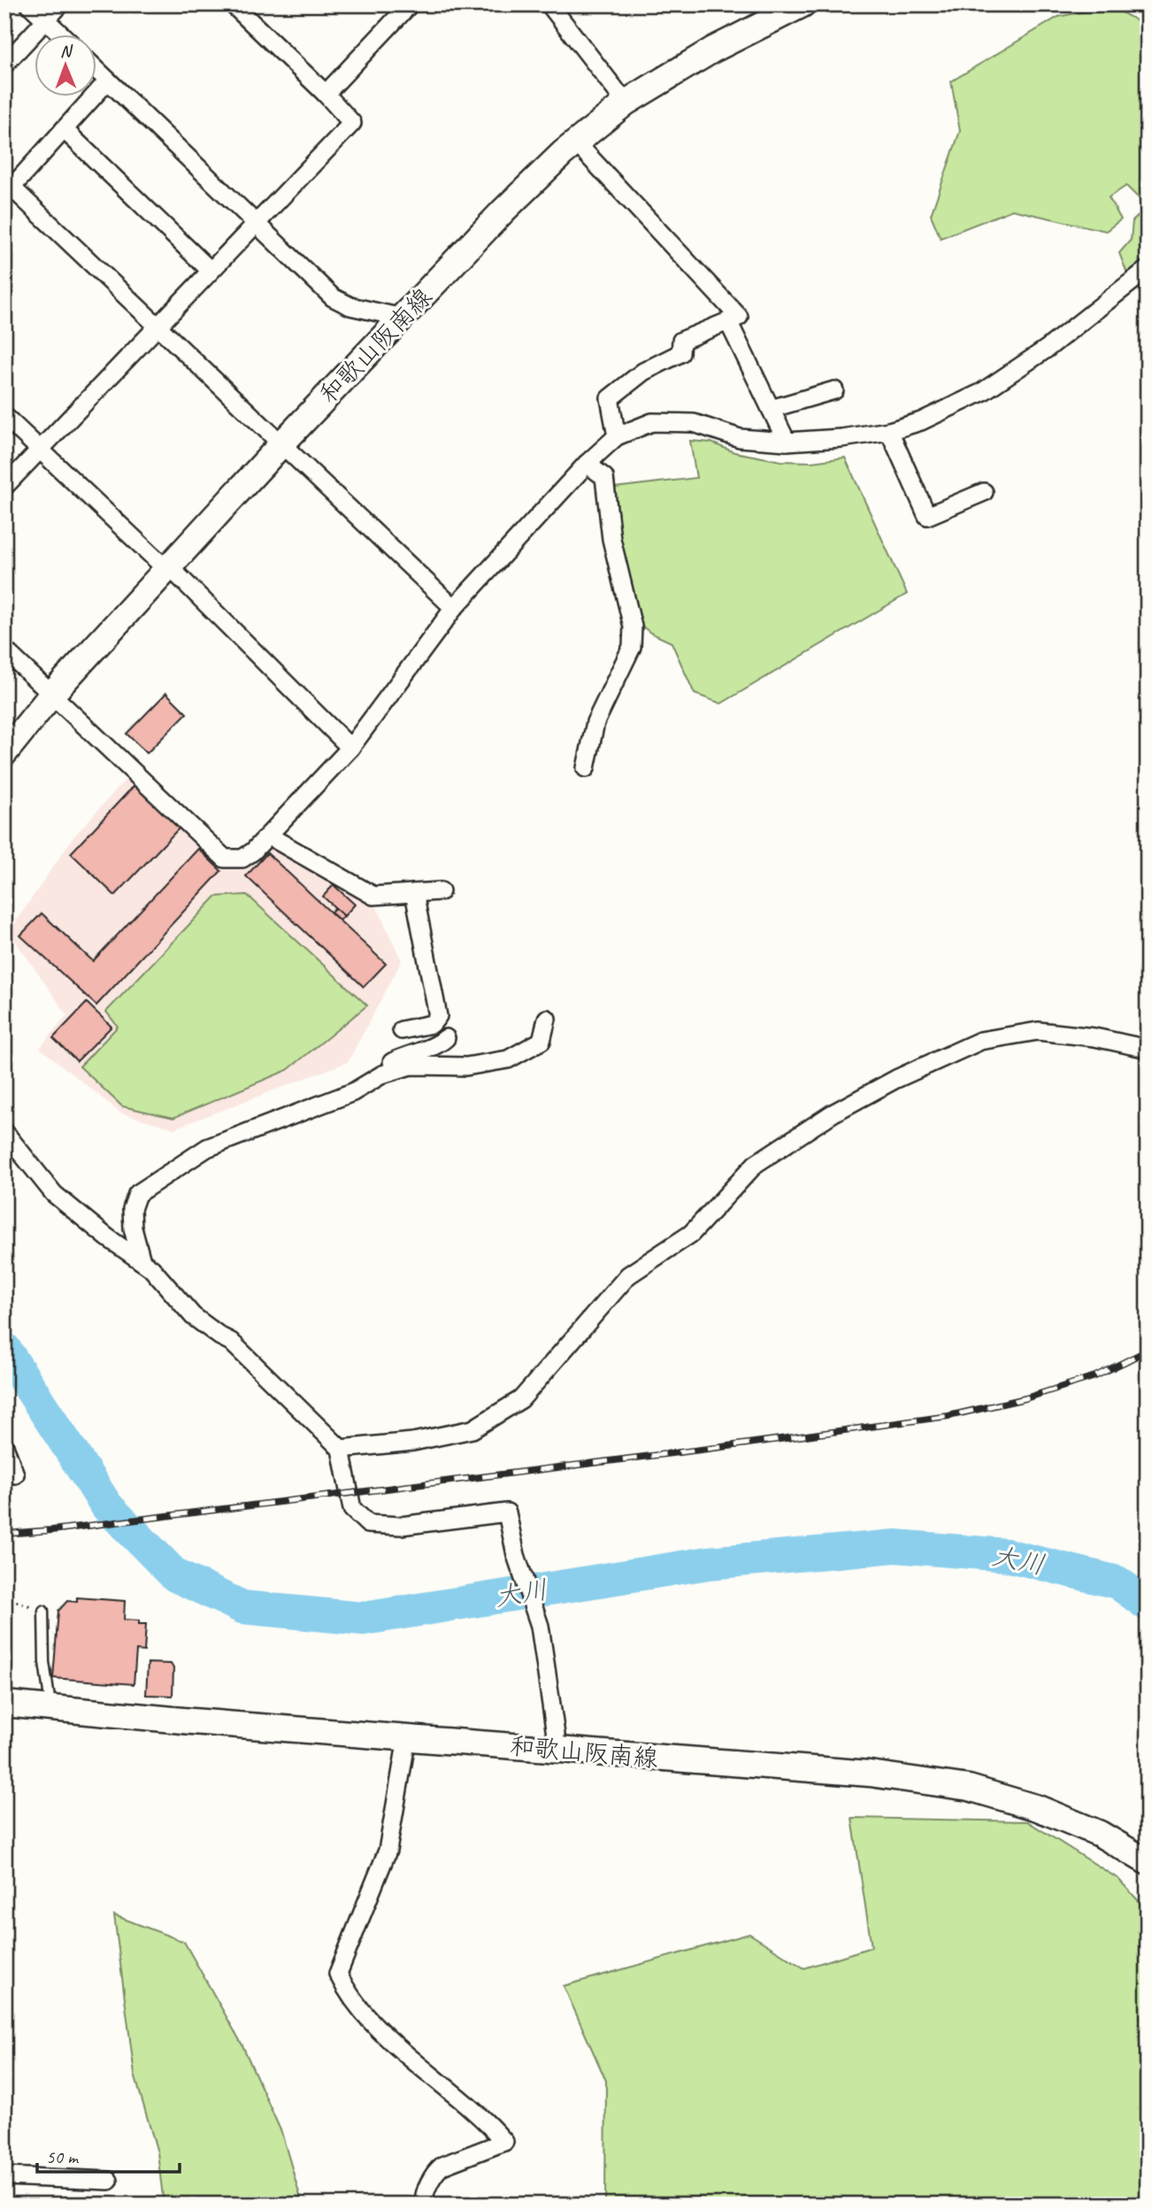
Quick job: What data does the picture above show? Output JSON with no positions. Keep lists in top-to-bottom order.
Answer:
{
  "streets": {
    "main road": ["和歌山阪南線"]
  },
  "water": ["大川"],
  "scale_bar": "50 m",
  "north": "top"
}
